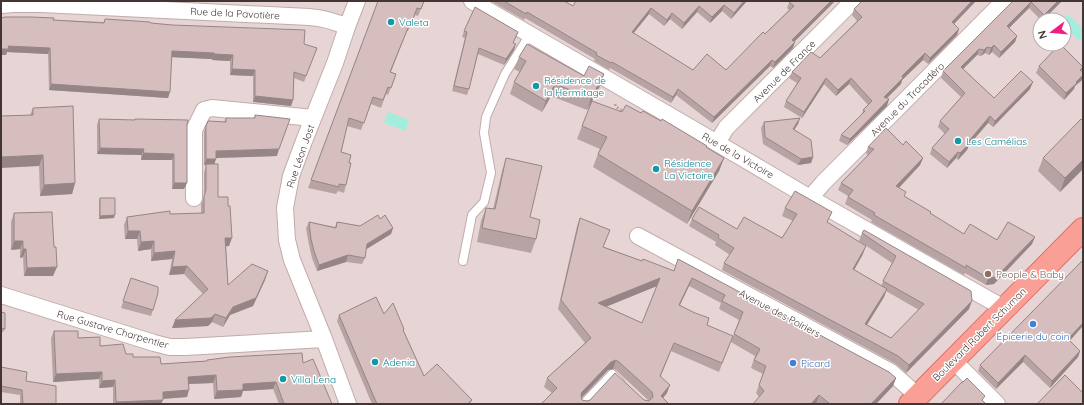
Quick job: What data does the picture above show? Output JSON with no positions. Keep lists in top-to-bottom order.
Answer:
{
  "streets": {
    "main road": ["Boulevard Robert Schuman"],
    "street": [
      "Rue de la Pavotière",
      "Avenue de France",
      "Avenue du Trocadéro",
      "Rue de la Victoire",
      "Rue Léon Jost",
      "Avenue des Poiriers",
      "Rue Gustave Charpentier"
    ]
  },
  "crossings": [
    ["Rue de la Pavotière", "Rue Léon Jost"],
    ["Avenue de France", "Rue de la Victoire"],
    ["Avenue du Trocadéro", "Rue de la Victoire"],
    ["Rue de la Victoire", "Boulevard Robert Schuman"],
    ["Rue Léon Jost", "Rue Gustave Charpentier"],
    ["Avenue des Poiriers", "Boulevard Robert Schuman"]
  ],
  "places": [
    "Valeta",
    "Résidence de la Hermitage",
    "Les Camélias",
    "Résidence La Victoire",
    "People & Baby",
    "Épicerie du coin",
    "Adenia",
    "Picard",
    "Villa Lena"
  ],
  "north": "left"
}
